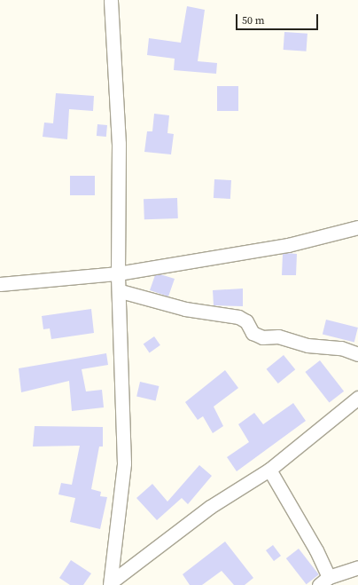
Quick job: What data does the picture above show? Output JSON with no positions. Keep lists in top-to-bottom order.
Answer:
{
  "scale_bar": "50 m"
}
